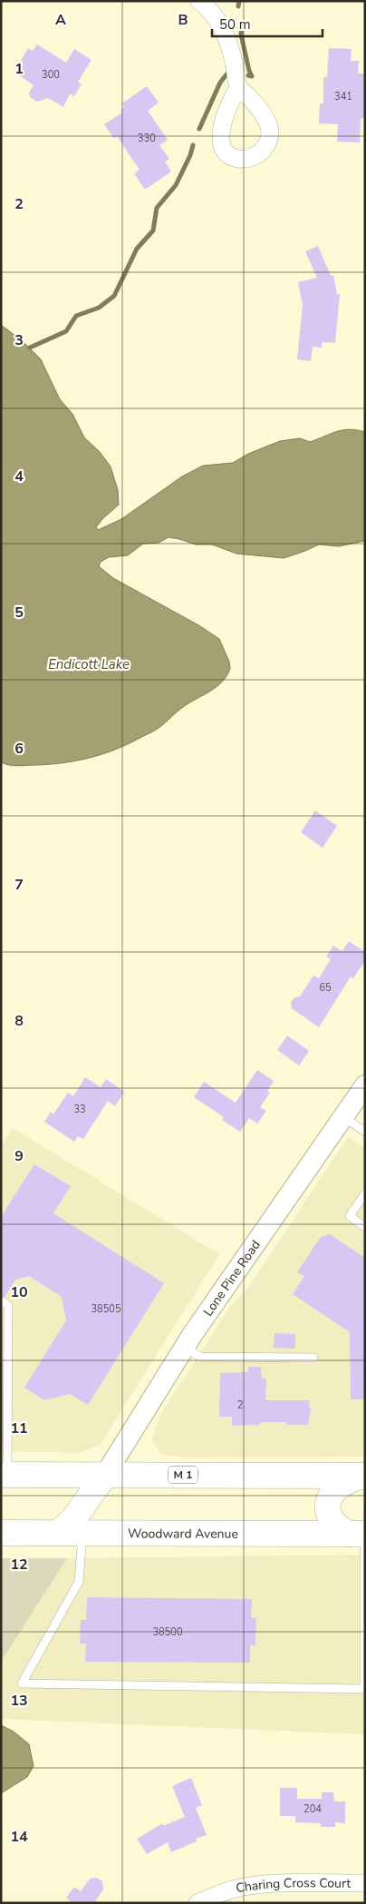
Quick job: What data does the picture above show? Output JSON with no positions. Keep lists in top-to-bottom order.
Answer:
{
  "streets": {
    "main road": ["M 1", "Woodward Avenue"],
    "street": ["Lone Pine Road", "Charing Cross Court"]
  },
  "crossings": [
    ["Lone Pine Road", "M 1"]
  ],
  "water": ["Endicott Lake"],
  "house_numbers": [
    "300",
    "341",
    "330",
    "65",
    "33",
    "38505",
    "2",
    "38500",
    "204"
  ],
  "scale_bar": "50 m",
  "grid": {
    "columns": ["A", "B"],
    "rows": [
      "1",
      "2",
      "3",
      "4",
      "5",
      "6",
      "7",
      "8",
      "9",
      "10",
      "11",
      "12",
      "13",
      "14"
    ]
  }
}
